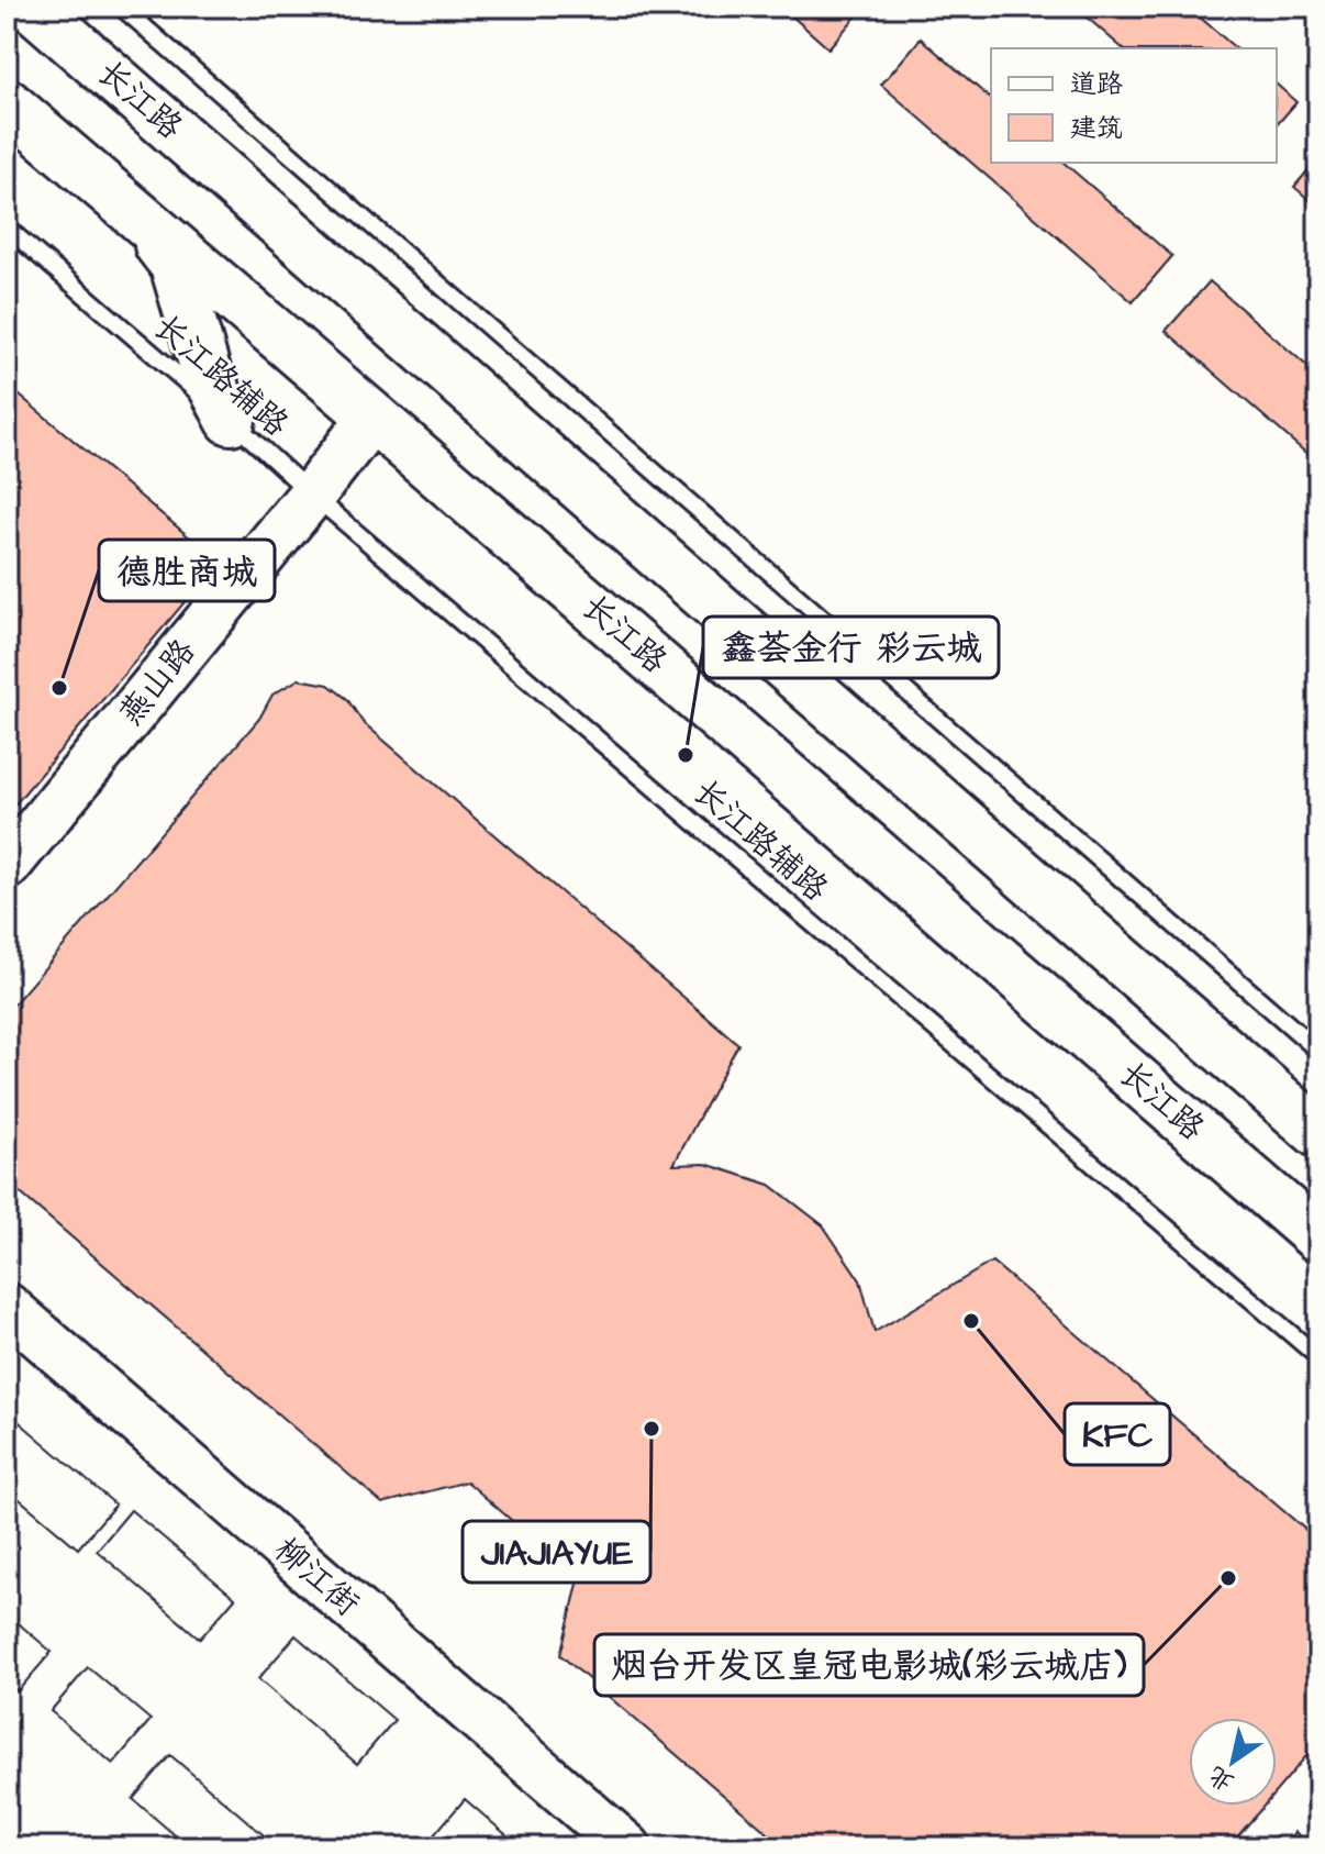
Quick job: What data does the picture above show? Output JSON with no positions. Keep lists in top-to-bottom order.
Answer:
{
  "streets": {
    "main road": ["长江路"],
    "street": ["燕山路", "柳江街"],
    "lane": ["长江路辅路"]
  },
  "crossings": [
    ["长江路", "燕山路"],
    ["长江路辅路", "燕山路"]
  ],
  "places": [
    "德胜商城",
    "鑫荟金行 彩云城",
    "KFC",
    "JIAJIAYUE",
    "烟台开发区皇冠电影城(彩云城店)"
  ],
  "legend": ["道路", "建筑"],
  "north": "bottom left"
}
